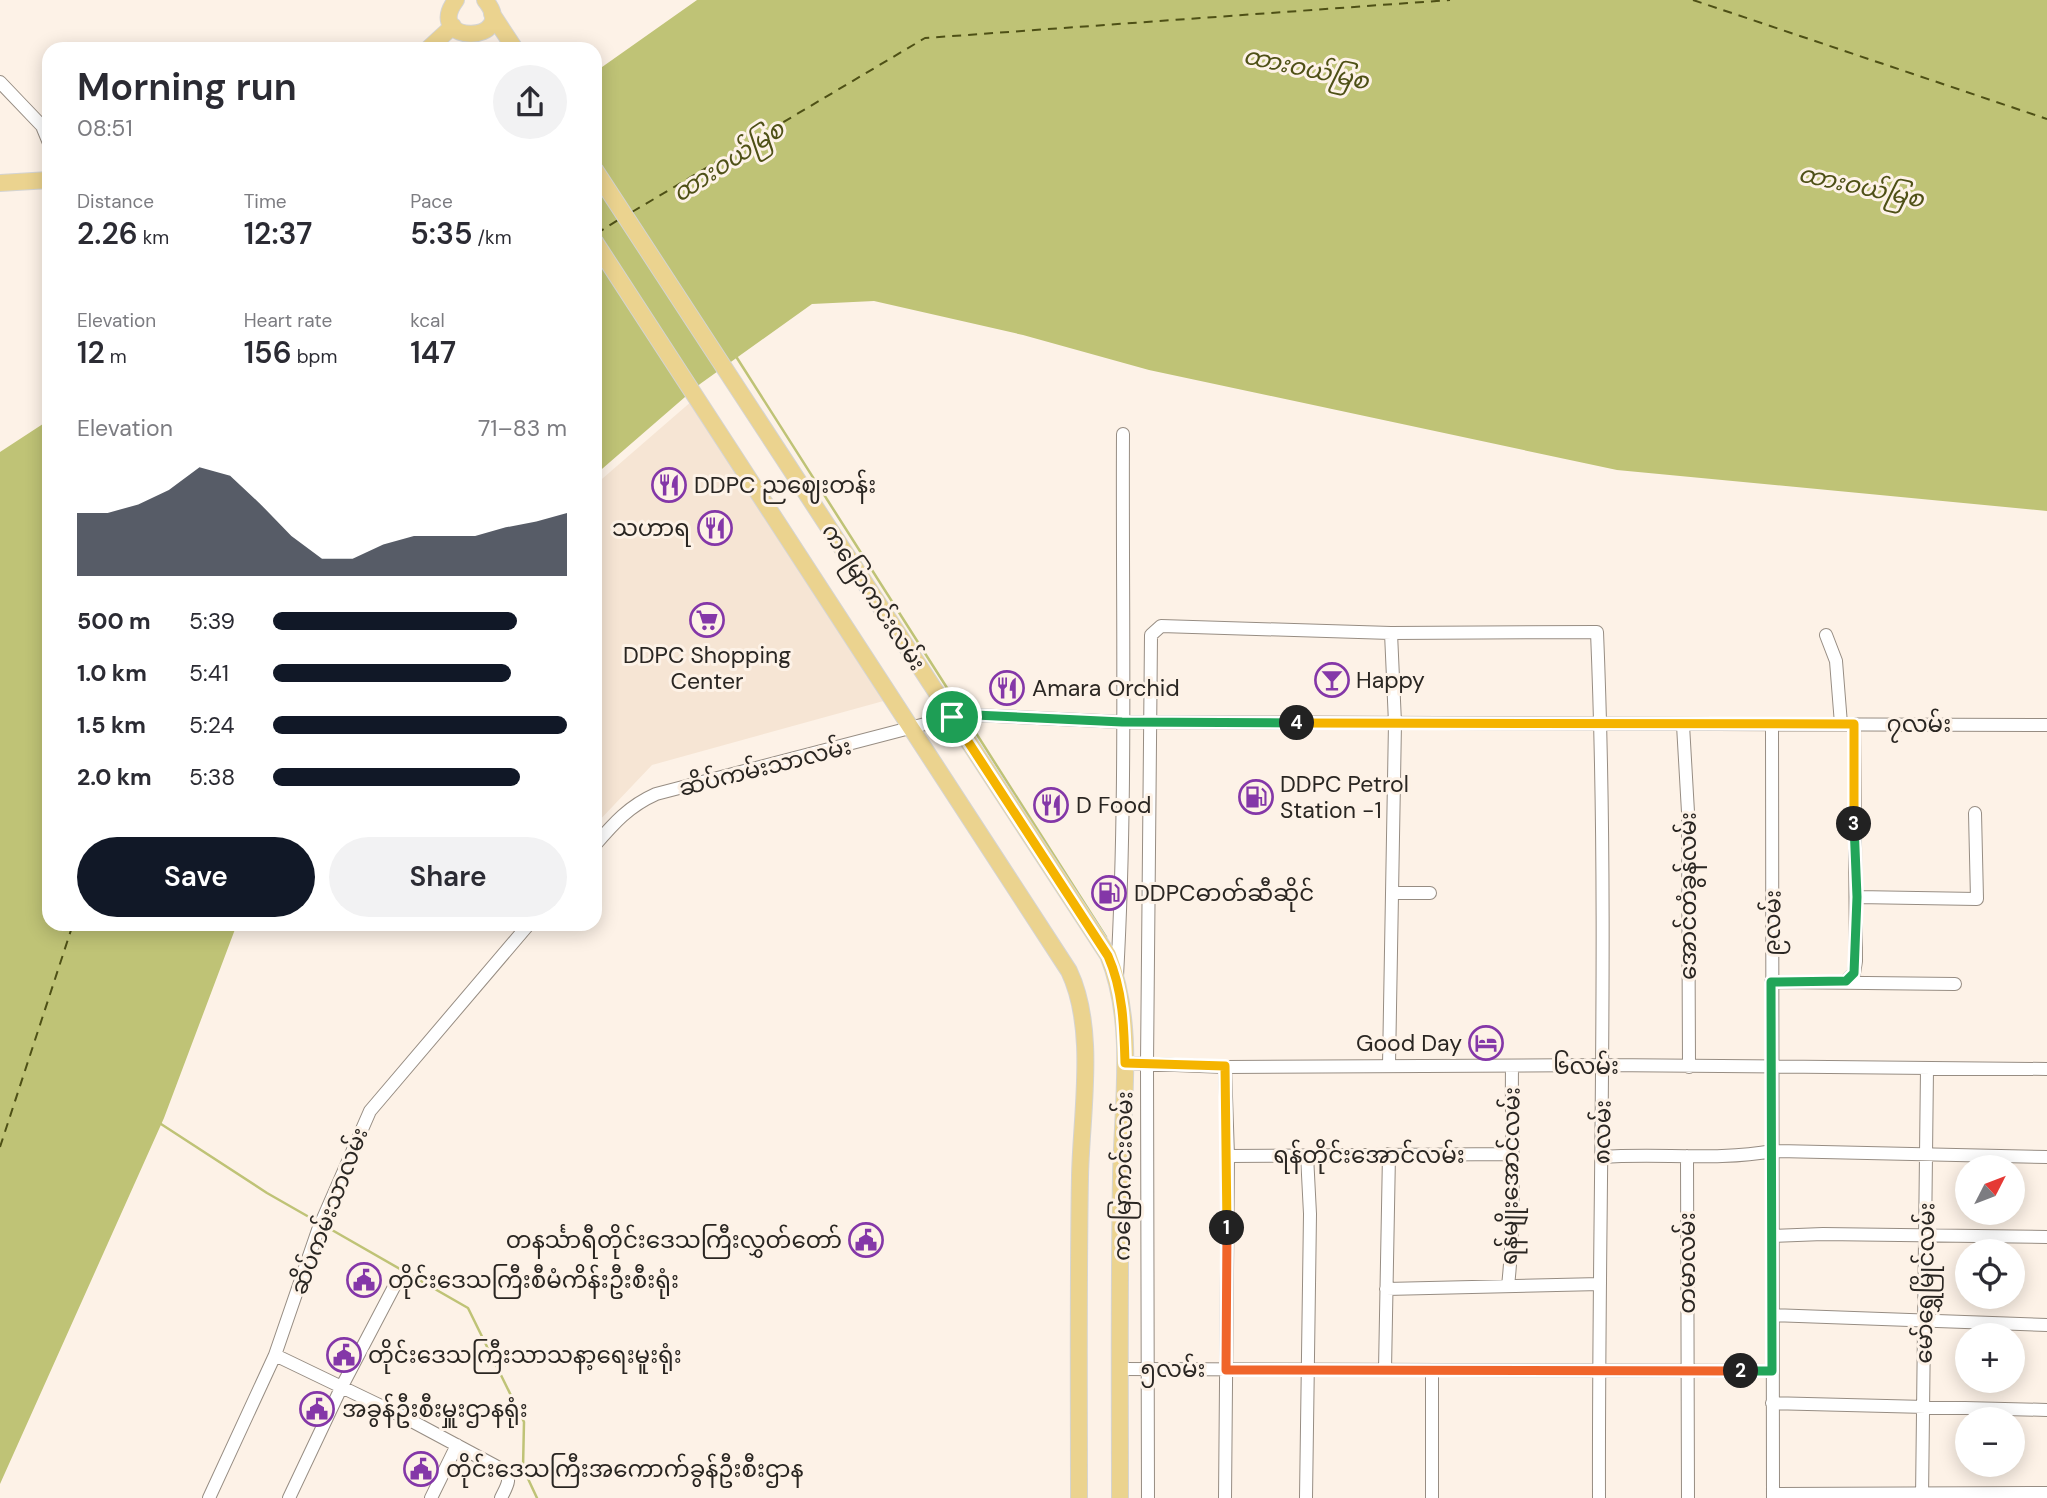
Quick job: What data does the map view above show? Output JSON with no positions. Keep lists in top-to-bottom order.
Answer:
{
  "streets": {
    "main road": ["ကမြောကင်းလမ်း"],
    "street": [
      "၇လမ်း",
      "ဆိပ်ကမ်းသာလမ်း",
      "အောင်တံခွန်လမ်း",
      "၉လမ်း",
      "၆လမ်း",
      "၈လမ်း",
      "ရန်တိုင်းအောင်လမ်း",
      "ရန်မျိုးအောင်လမ်း",
      "တမာလမ်း",
      "မော်ရွှေမြိုင်လမ်း",
      "၅လမ်း"
    ]
  },
  "crossings": [
    ["ကမြောကင်းလမ်း", "၇လမ်း"],
    ["ကမြောကင်းလမ်း", "ဆိပ်ကမ်းသာလမ်း"],
    ["ကမြောကင်းလမ်း", "၆လမ်း"],
    ["ကမြောကင်းလမ်း", "၅လမ်း"],
    ["၇လမ်း", "ဆိပ်ကမ်းသာလမ်း"],
    ["၇လမ်း", "အောင်တံခွန်လမ်း"],
    ["၇လမ်း", "၉လမ်း"],
    ["၇လမ်း", "၈လမ်း"],
    ["အောင်တံခွန်လမ်း", "၆လမ်း"],
    ["၉လမ်း", "၆လမ်း"],
    ["၉လမ်း", "၅လမ်း"],
    ["၆လမ်း", "၈လမ်း"],
    ["၆လမ်း", "ရန်မျိုးအောင်လမ်း"],
    ["၆လမ်း", "မော်ရွှေမြိုင်လမ်း"],
    ["၈လမ်း", "၅လမ်း"],
    ["ရန်တိုင်းအောင်လမ်း", "ရန်မျိုးအောင်လမ်း"],
    ["တမာလမ်း", "၅လမ်း"]
  ],
  "water": ["ထားဝယ်မြစ"],
  "places": {
    "restaurant": [
      "DDPC ညဈေးတန်း",
      "သဟာရ",
      "Amara Orchid",
      "D Food"
    ],
    "supermarket": ["DDPC Shopping Center"],
    "bar": ["Happy"],
    "fuel station": ["DDPC Petrol Station -1", "DDPCဓာတ်ဆီဆိုင်"],
    "hotel": ["Good Day"],
    "public building": [
      "တနင်္သာရီတိုင်းဒေသကြီးလွှတ်တော်",
      "တိုင်းဒေသကြီးစီမံကိန်းဦးစီးရုံး",
      "တိုင်းဒေသကြီးသာသနာ့ရေးမူးရုံး",
      "အခွန်ဦးစီးမှူးဌာနရုံး",
      "တိုင်းဒေသကြီးအကောက်ခွန်ဦးစီးဌာန"
    ]
  },
  "north": "top right",
  "page": {
    "heading": ["Morning run", "08:51"],
    "stats": [
      ["Distance", "2.26 km"],
      ["Time", "12:37"],
      ["Pace", "5:35 /km"],
      ["Elevation", "12 m"],
      ["Heart rate", "156 bpm"],
      ["kcal", "147"]
    ],
    "chart": ["Elevation", "71–83 m"],
    "list": [
      {
        "name": "500 m",
        "note": "5:39"
      },
      {
        "name": "1.0 km",
        "note": "5:41"
      },
      {
        "name": "1.5 km",
        "note": "5:24"
      },
      {
        "name": "2.0 km",
        "note": "5:38"
      }
    ],
    "pins": [
      "4",
      "3",
      "1",
      "2"
    ],
    "buttons": ["Save", "Share"],
    "map_buttons": ["+", "−"]
  }
}
